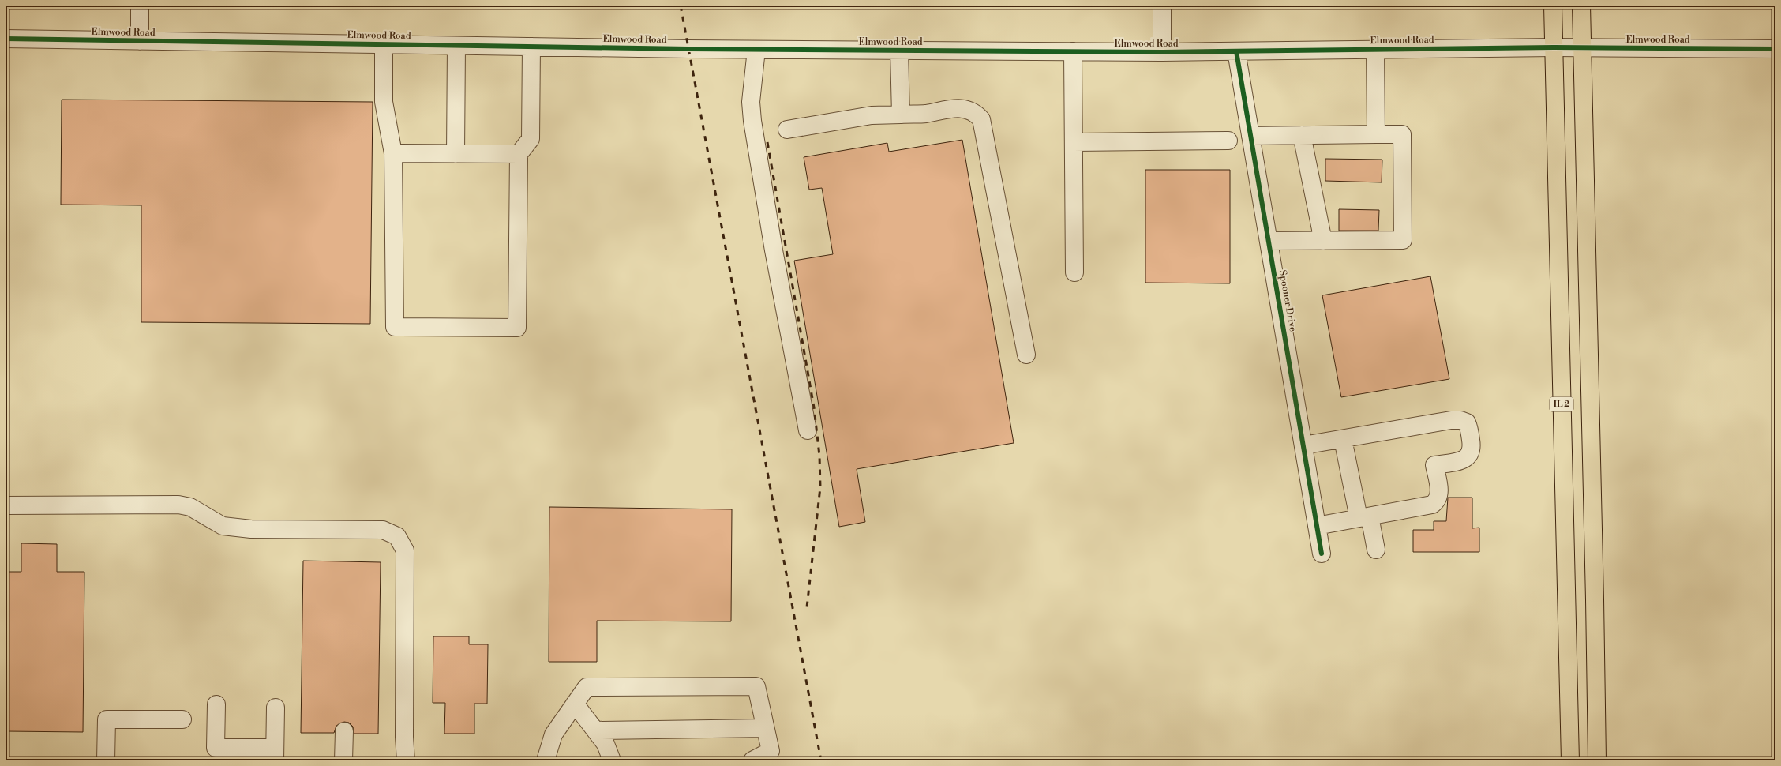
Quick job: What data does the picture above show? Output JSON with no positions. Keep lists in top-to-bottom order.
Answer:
{
  "streets": {
    "main road": ["IL 2"],
    "street": ["Elmwood Road", "Spooner Drive"]
  },
  "crossings": [
    ["Elmwood Road", "Spooner Drive"],
    ["Elmwood Road", "IL 2"]
  ]
}
